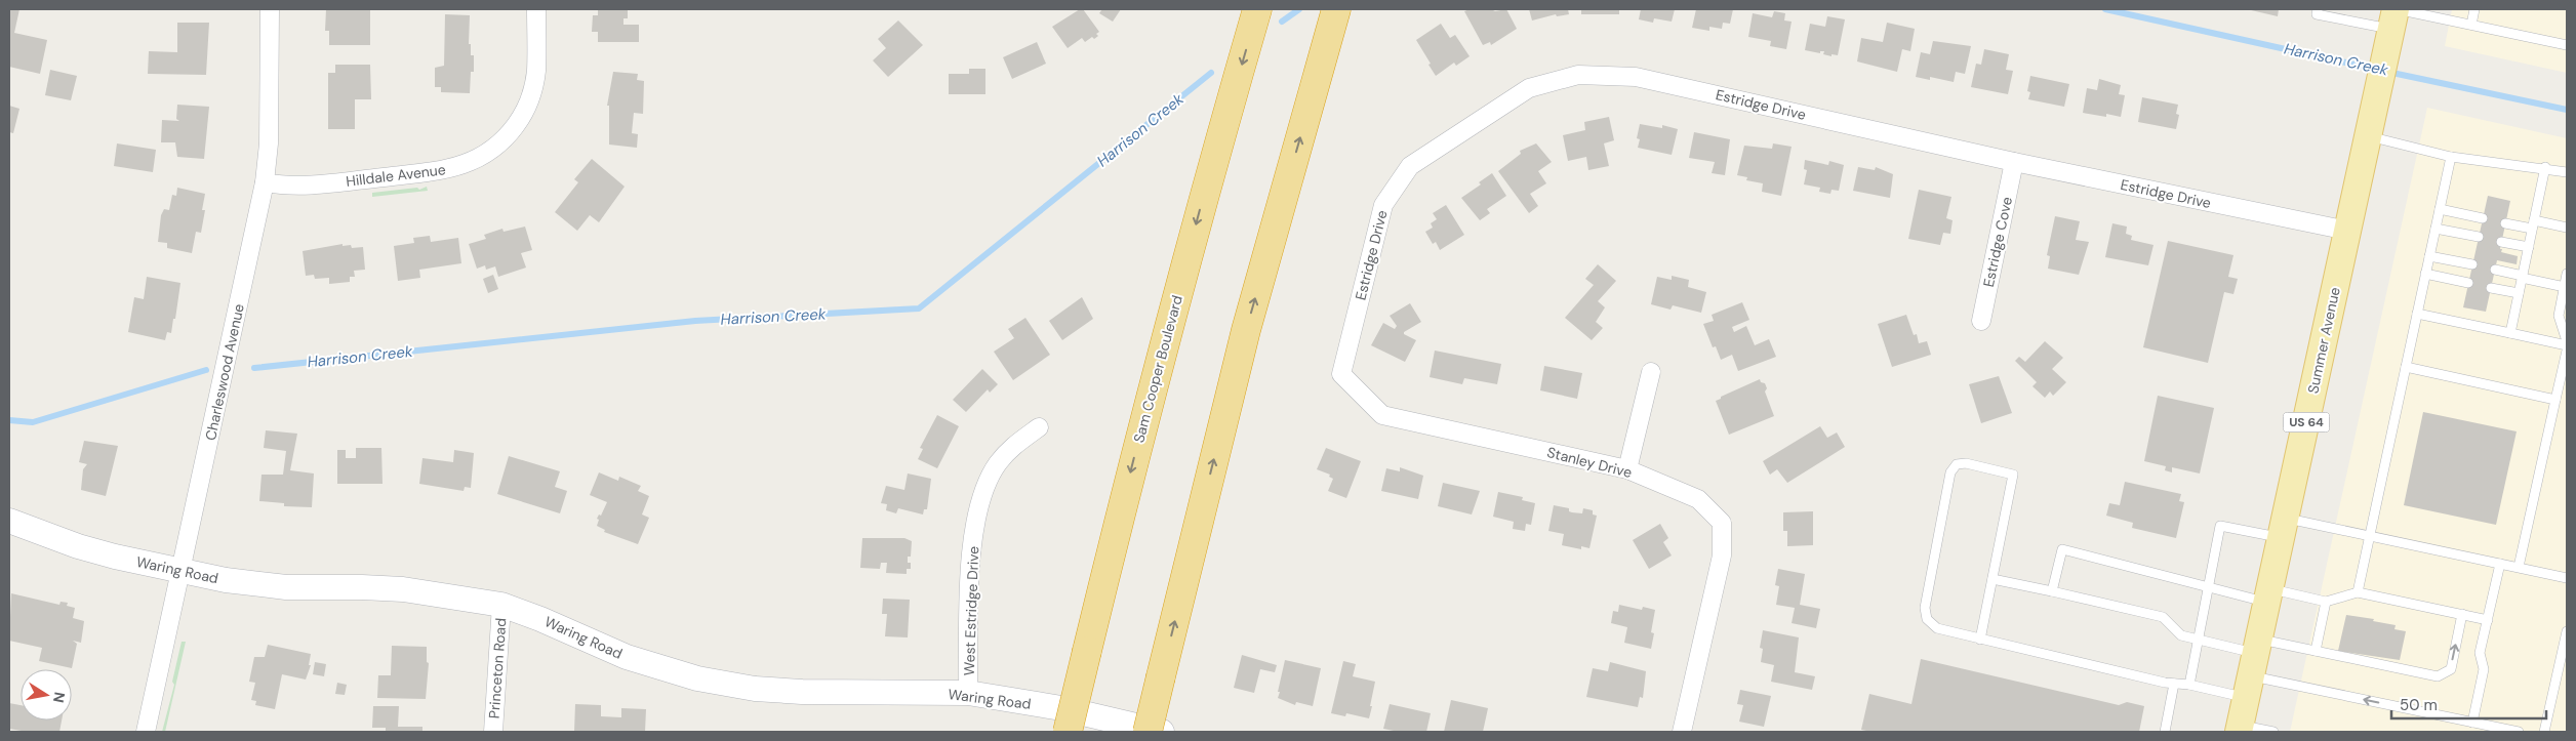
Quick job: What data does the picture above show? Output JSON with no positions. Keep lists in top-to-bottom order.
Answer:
{
  "streets": {
    "highway": ["Sam Cooper Boulevard"],
    "main road": ["Summer Avenue", "US 64", "Waring Road"],
    "street": [
      "Estridge Drive",
      "Hilldale Avenue",
      "Estridge Cove",
      "Charleswood Avenue",
      "Stanley Drive",
      "West Estridge Drive",
      "Princeton Road"
    ]
  },
  "crossings": [
    ["Estridge Drive", "Estridge Cove"],
    ["Estridge Drive", "Summer Avenue"],
    ["Estridge Drive", "Stanley Drive"],
    ["Hilldale Avenue", "Charleswood Avenue"],
    ["Charleswood Avenue", "Waring Road"],
    ["Waring Road", "West Estridge Drive"],
    ["Waring Road", "Princeton Road"]
  ],
  "water": ["Harrison Creek"],
  "scale_bar": "50 m",
  "north": "right"
}
